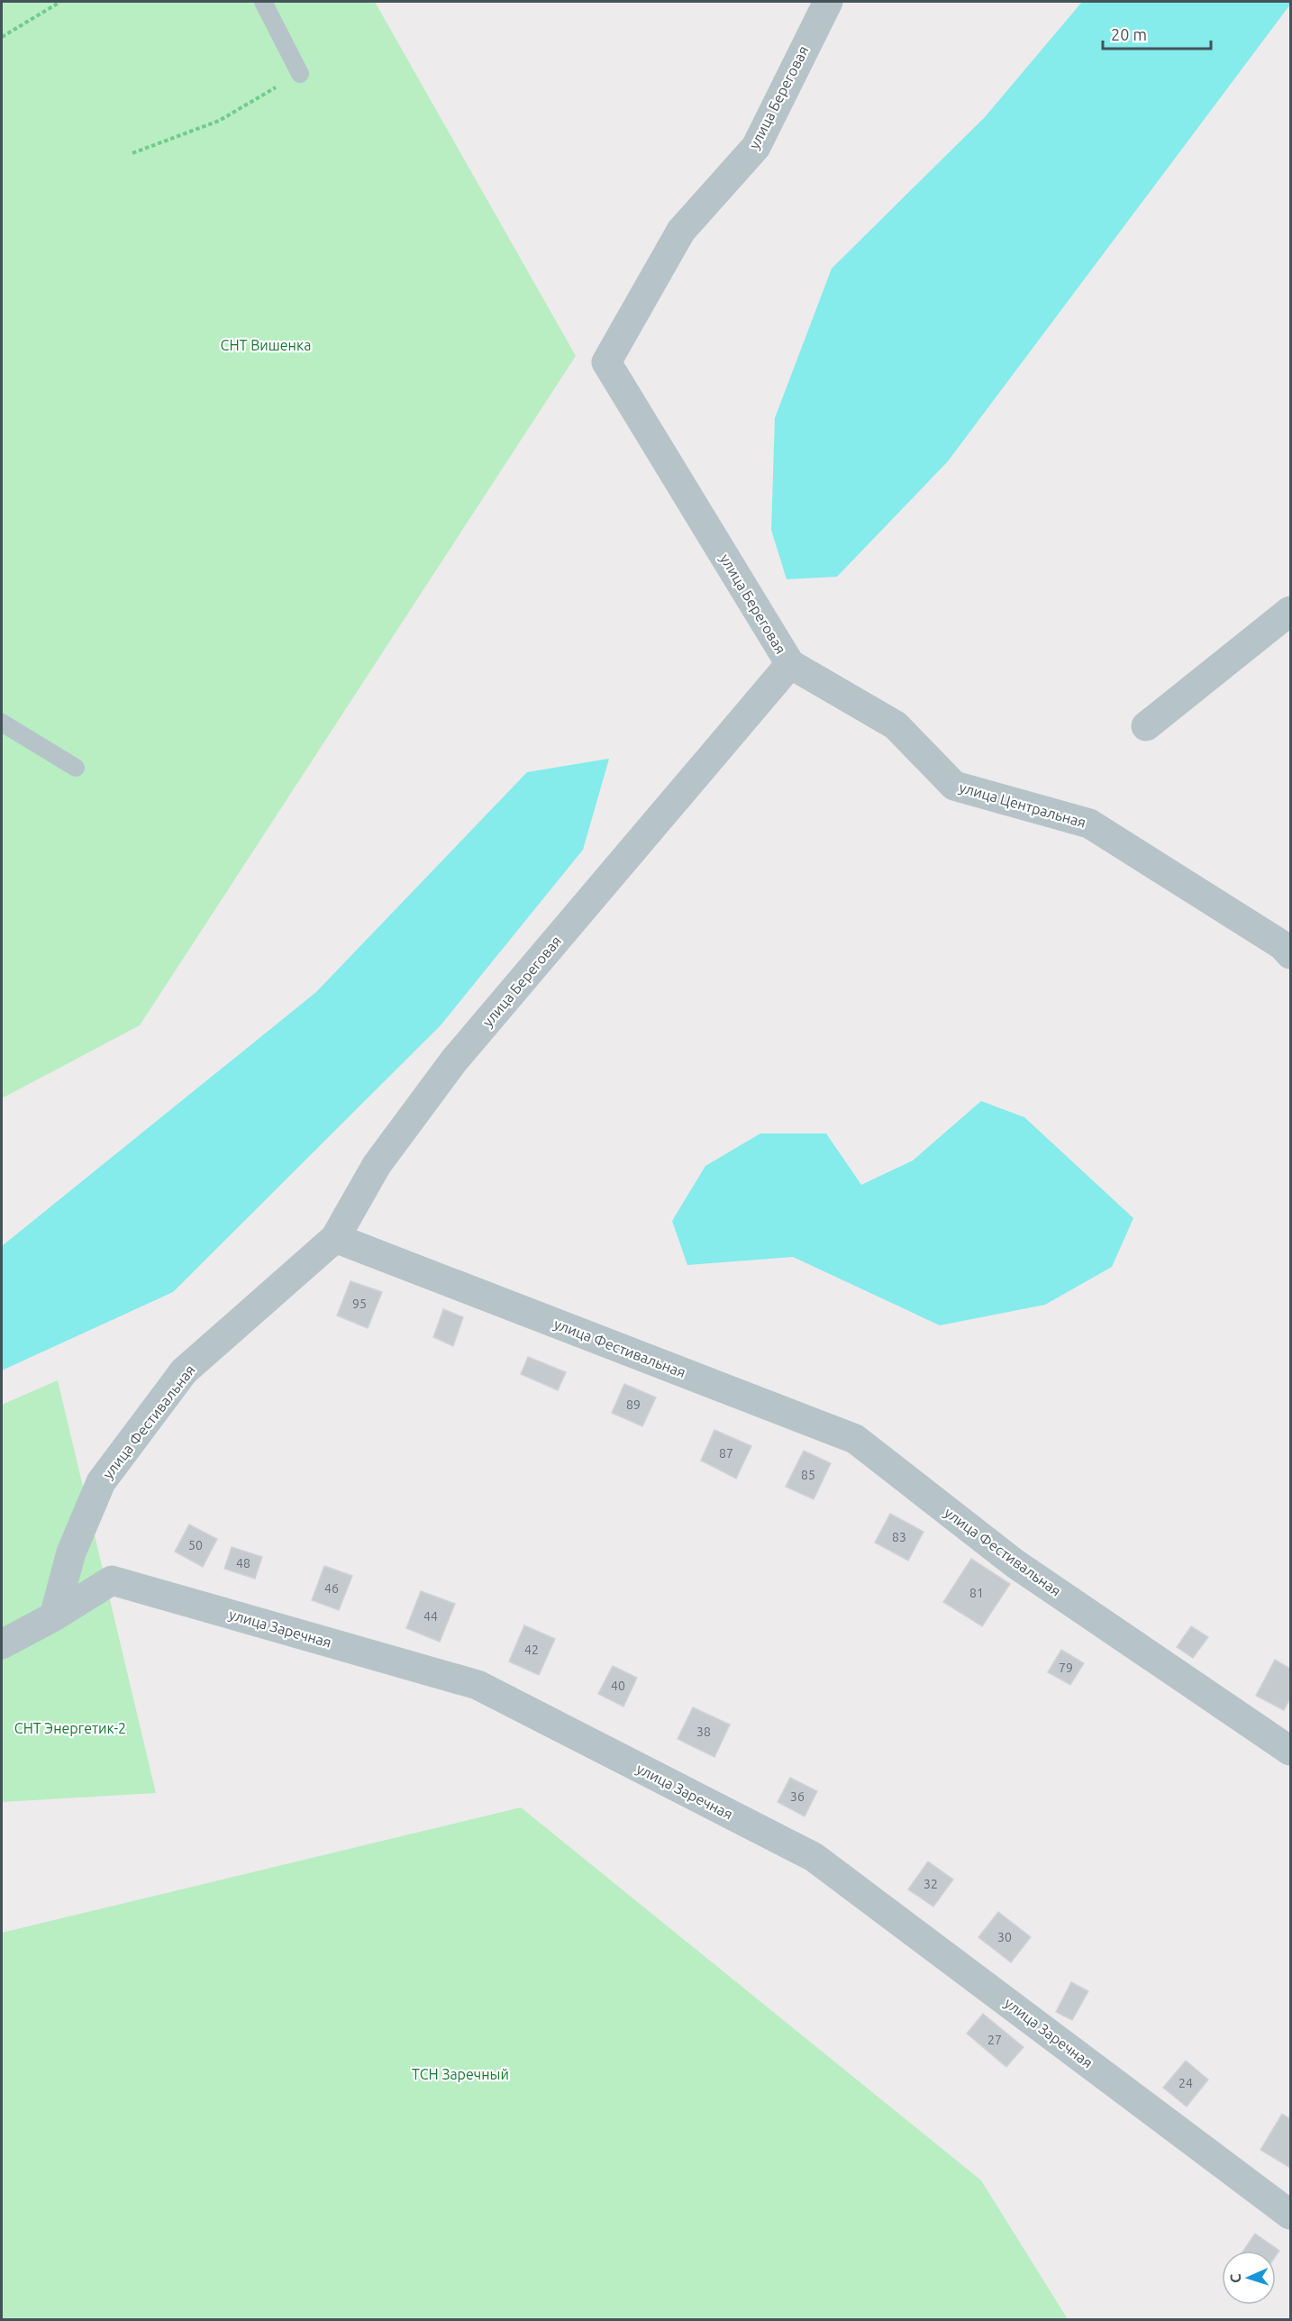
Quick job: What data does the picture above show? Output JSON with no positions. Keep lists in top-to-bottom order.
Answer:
{
  "streets": {
    "street": [
      "улица Береговая",
      "улица Центральная",
      "улица Фестивальная",
      "улица Заречная"
    ]
  },
  "crossings": [
    ["улица Береговая", "улица Фестивальная"],
    ["улица Фестивальная", "улица Заречная"]
  ],
  "parks": ["СНТ Вишенка", "СНТ Энергетик-2", "ТСН Заречный"],
  "house_numbers": [
    "95",
    "89",
    "87",
    "85",
    "83",
    "50",
    "48",
    "46",
    "81",
    "44",
    "42",
    "79",
    "40",
    "38",
    "36",
    "32",
    "30",
    "27",
    "24"
  ],
  "scale_bar": "20 m",
  "north": "left"
}
